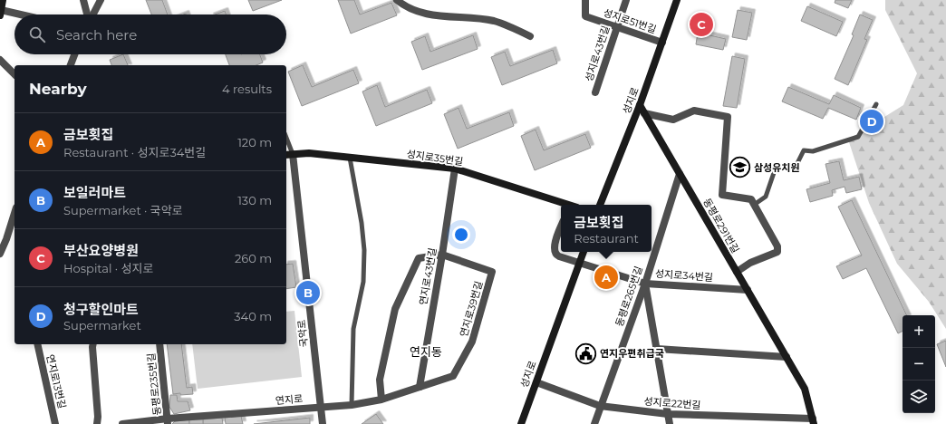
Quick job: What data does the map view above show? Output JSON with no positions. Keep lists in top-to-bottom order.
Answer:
{
  "streets": {
    "main road": ["성지로", "성지로35번길", "동평로291번길"],
    "street": [
      "성지로51번길",
      "성지로43번길",
      "성지로34번길",
      "연지로43번길",
      "동평로265번길",
      "연지로39번길",
      "국악로",
      "연지로13번길",
      "동평로235번길",
      "연지로",
      "성지로22번길"
    ]
  },
  "crossings": [
    ["성지로51번길", "성지로43번길"],
    ["성지로51번길", "성지로"],
    ["성지로", "동평로291번길"],
    ["성지로", "성지로34번길"],
    ["성지로", "성지로22번길"],
    ["성지로35번길", "연지로43번길"],
    ["성지로35번길", "국악로"],
    ["동평로291번길", "성지로34번길"],
    ["동평로291번길", "동평로265번길"],
    ["동평로291번길", "성지로22번길"],
    ["성지로34번길", "동평로265번길"],
    ["연지로43번길", "연지로39번길"],
    ["연지로43번길", "연지로"],
    ["동평로265번길", "성지로22번길"],
    ["연지로39번길", "연지로"],
    ["국악로", "연지로"],
    ["동평로235번길", "연지로"]
  ],
  "districts": ["연지동"],
  "places": {
    "school or university": ["삼성유치원"],
    "public building": ["연지우편취급국"]
  },
  "page": {
    "pins": [
      "C",
      "D",
      "A",
      "B"
    ],
    "search": "Search here",
    "heading": ["Nearby", "4 results"],
    "list": [
      {
        "mark": "A",
        "name": "금보횟집",
        "note": "Restaurant · 성지로34번길",
        "value": "120 m"
      },
      {
        "mark": "B",
        "name": "보일러마트",
        "note": "Supermarket · 국악로",
        "value": "130 m"
      },
      {
        "mark": "C",
        "name": "부산요양병원",
        "note": "Hospital · 성지로",
        "value": "260 m"
      },
      {
        "mark": "D",
        "name": "청구할인마트",
        "note": "Supermarket",
        "value": "340 m"
      }
    ],
    "popup": ["금보횟집", "Restaurant"],
    "map_buttons": ["+", "−"]
  }
}
